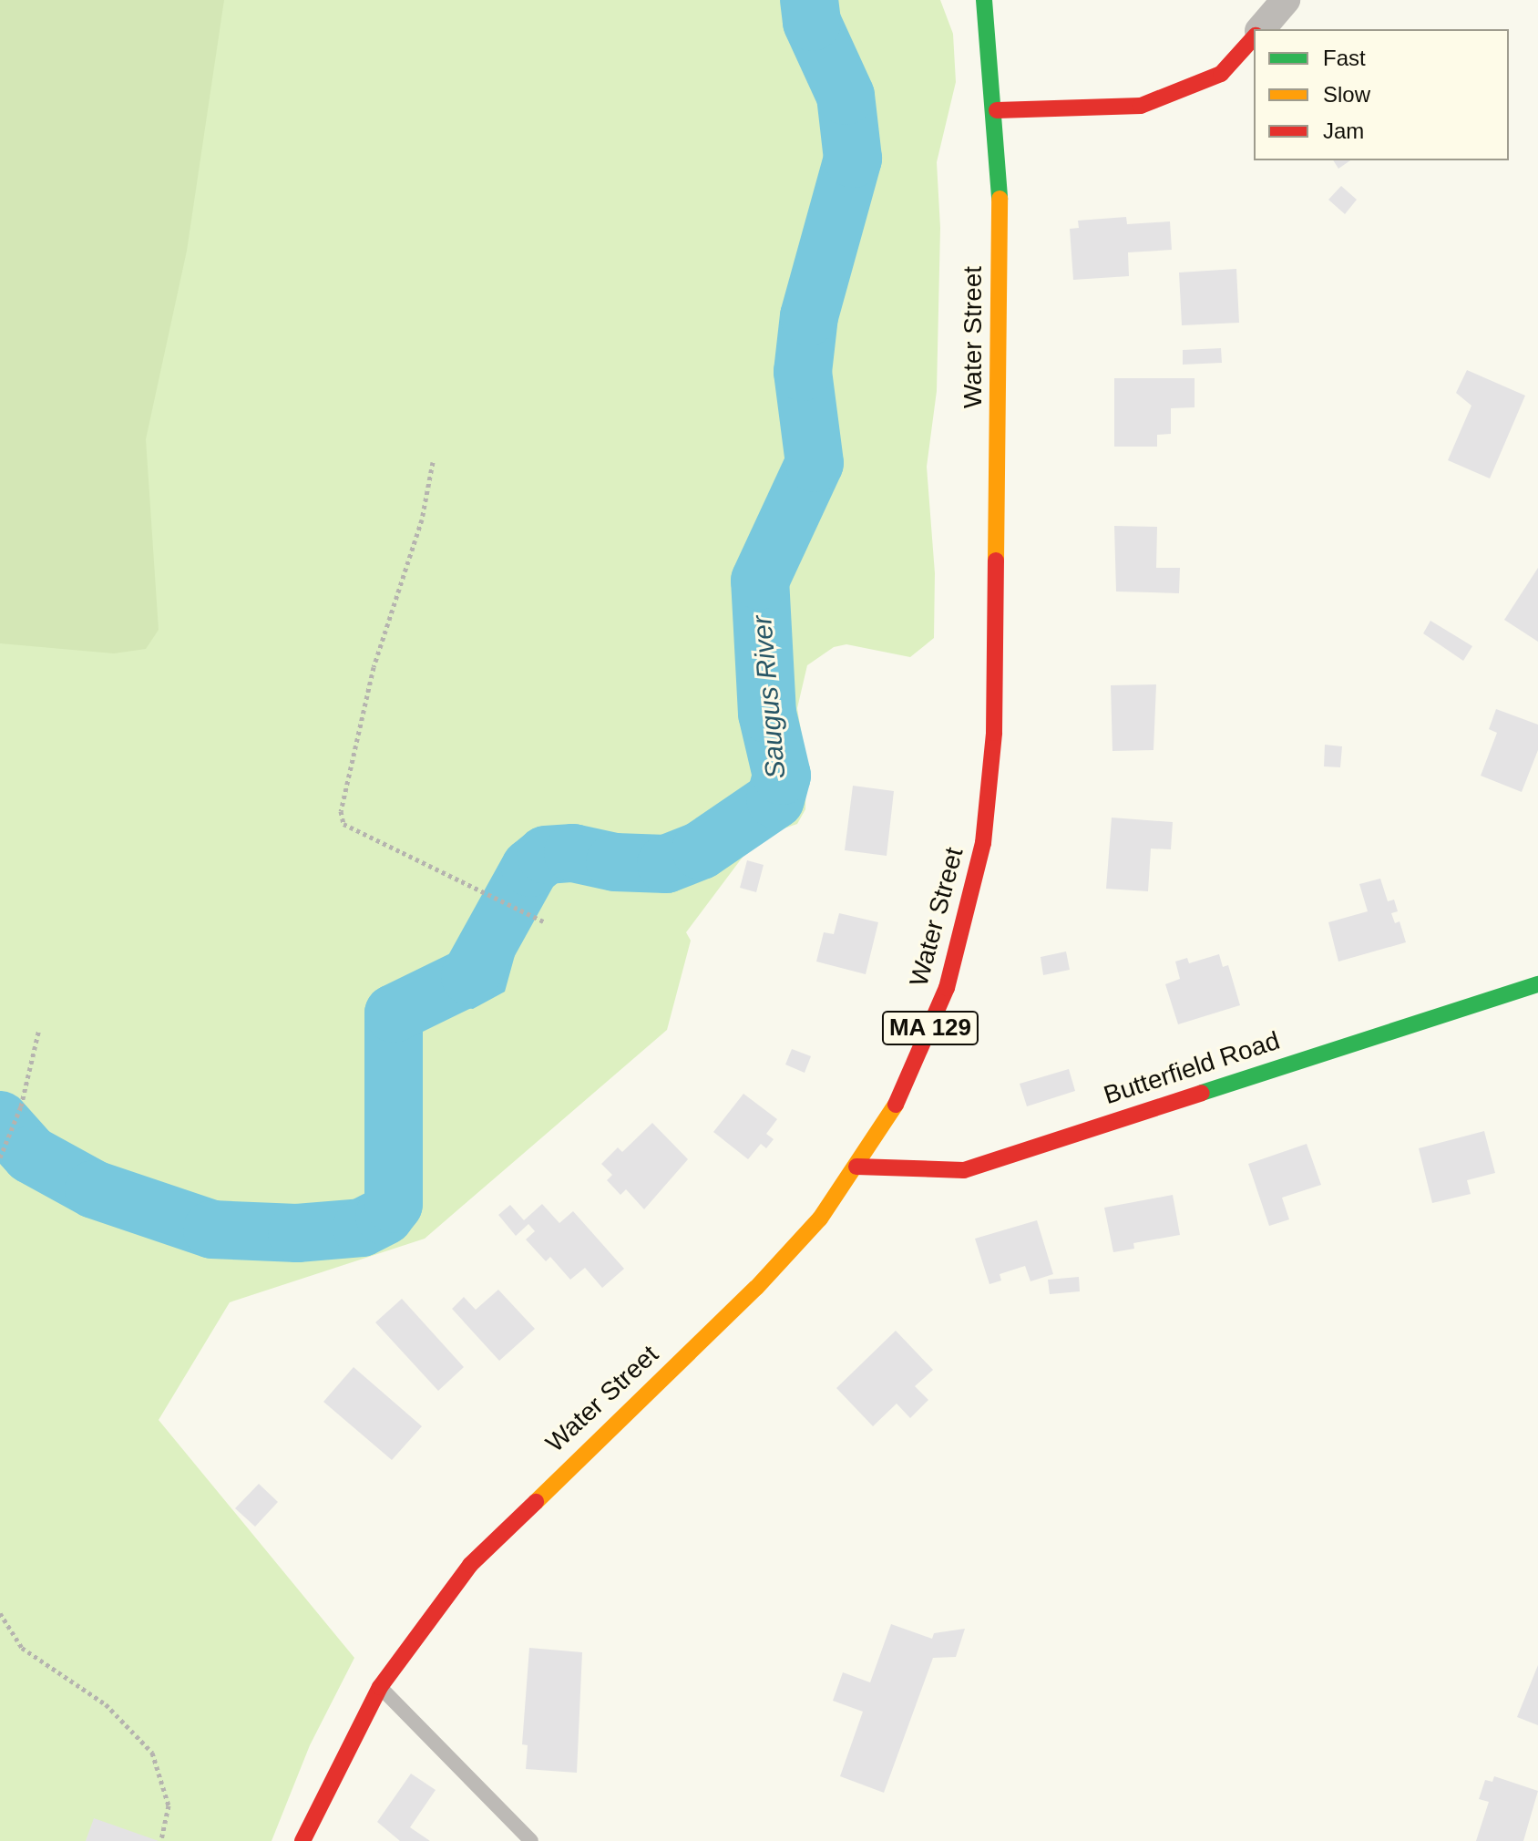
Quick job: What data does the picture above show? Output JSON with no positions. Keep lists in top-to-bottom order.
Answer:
{
  "streets": {
    "main road": ["Water Street", "MA 129", "Butterfield Road"]
  },
  "crossings": [
    ["Water Street", "Butterfield Road"]
  ],
  "water": ["Saugus River"],
  "legend": ["Fast", "Slow", "Jam"]
}
